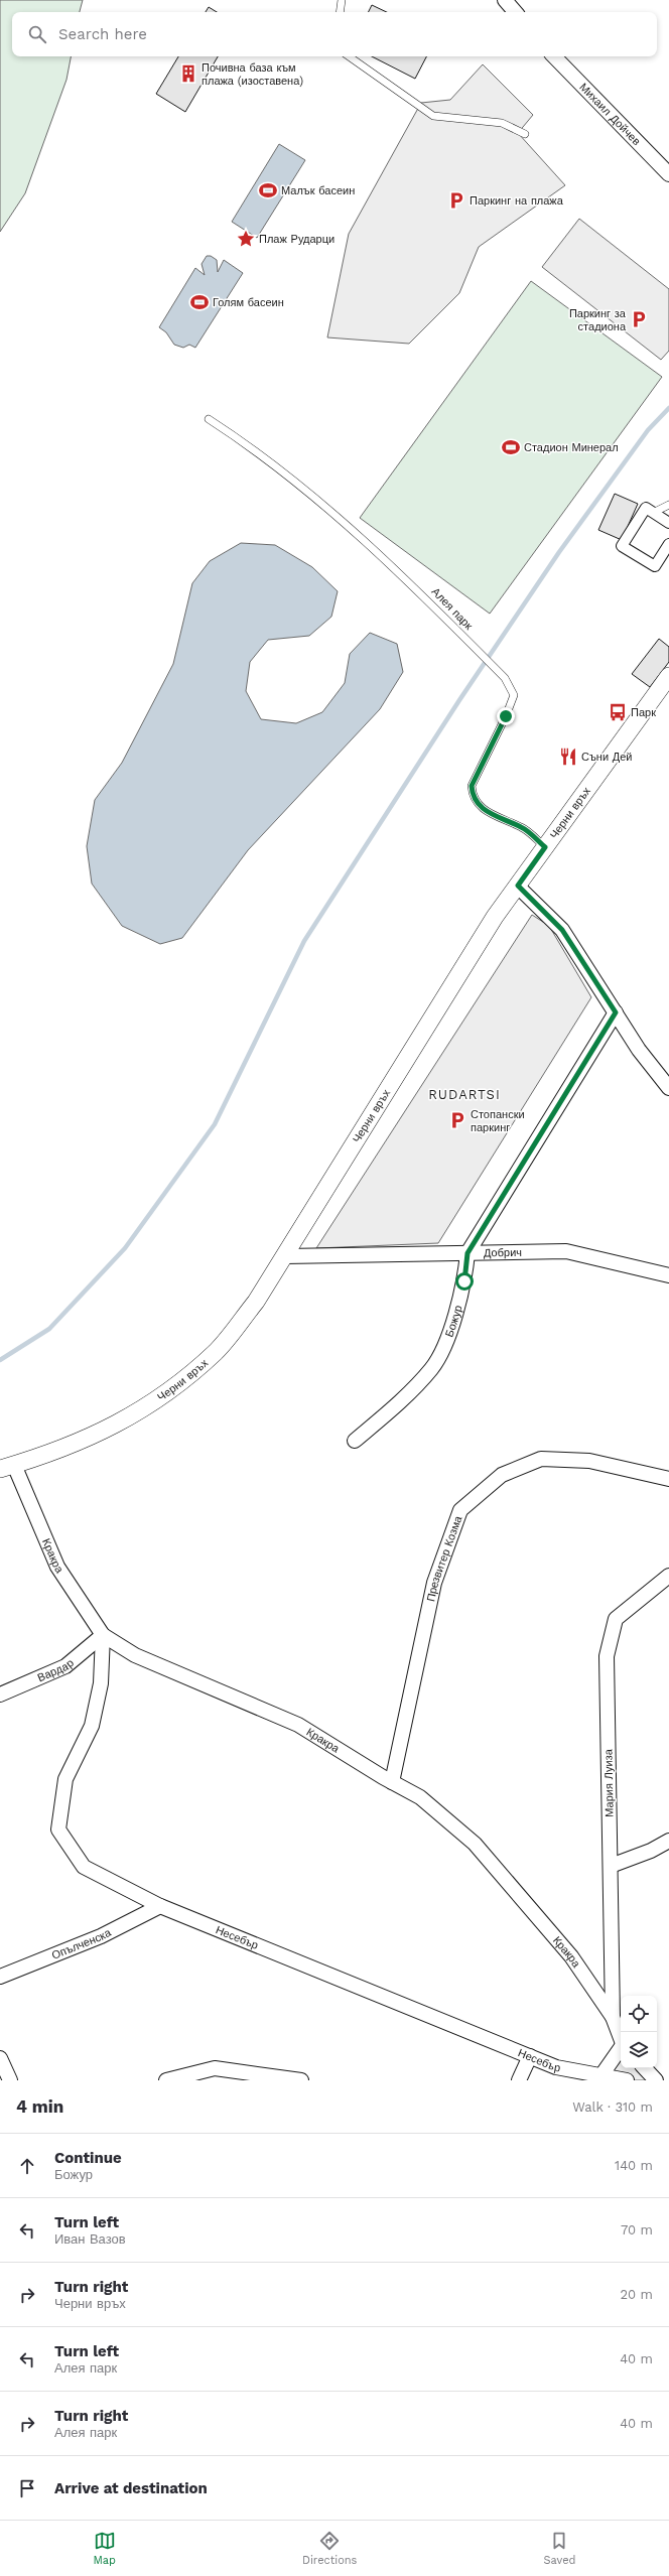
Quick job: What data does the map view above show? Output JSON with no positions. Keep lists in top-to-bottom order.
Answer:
{
  "streets": {
    "street": [
      "Михаил Дойчев",
      "Черни връх",
      "Добрич",
      "Божур",
      "Кракра",
      "Презвитер Козма",
      "Вардар",
      "Мария Луиза",
      "Несебър",
      "Опълченска"
    ],
    "lane": ["Алея парк"]
  },
  "crossings": [
    ["Алея парк", "Черни връх"],
    ["Черни връх", "Добрич"],
    ["Черни връх", "Кракра"],
    ["Добрич", "Божур"],
    ["Кракра", "Презвитер Козма"],
    ["Кракра", "Вардар"],
    ["Кракра", "Мария Луиза"],
    ["Кракра", "Несебър"],
    ["Вардар", "Несебър"],
    ["Несебър", "Опълченска"]
  ],
  "districts": ["RUDARTSI"],
  "places": {
    "building": ["Почивна база към плажа (изоставена)"],
    "sports": ["Малък басеин", "Голям басеин", "Стадион Минерал"],
    "parking": ["Паркинг на плажа", "Паркинг за стадиона", "Стопански паркинг"],
    "place": ["Плаж Рударци"],
    "bus stop": ["Парк"],
    "restaurant": ["Съни Дей"]
  },
  "page": {
    "search": "Search here",
    "heading": ["4 min", "Walk · 310 m"],
    "list": [
      ["Continue", "Божур", "140 m"],
      ["Turn left", "Иван Вазов", "70 m"],
      ["Turn right", "Черни връх", "20 m"],
      ["Turn left", "Алея парк", "40 m"],
      ["Turn right", "Алея парк", "40 m"],
      "Arrive at destination"
    ],
    "nav": ["Map", "Directions", "Saved"]
  }
}
